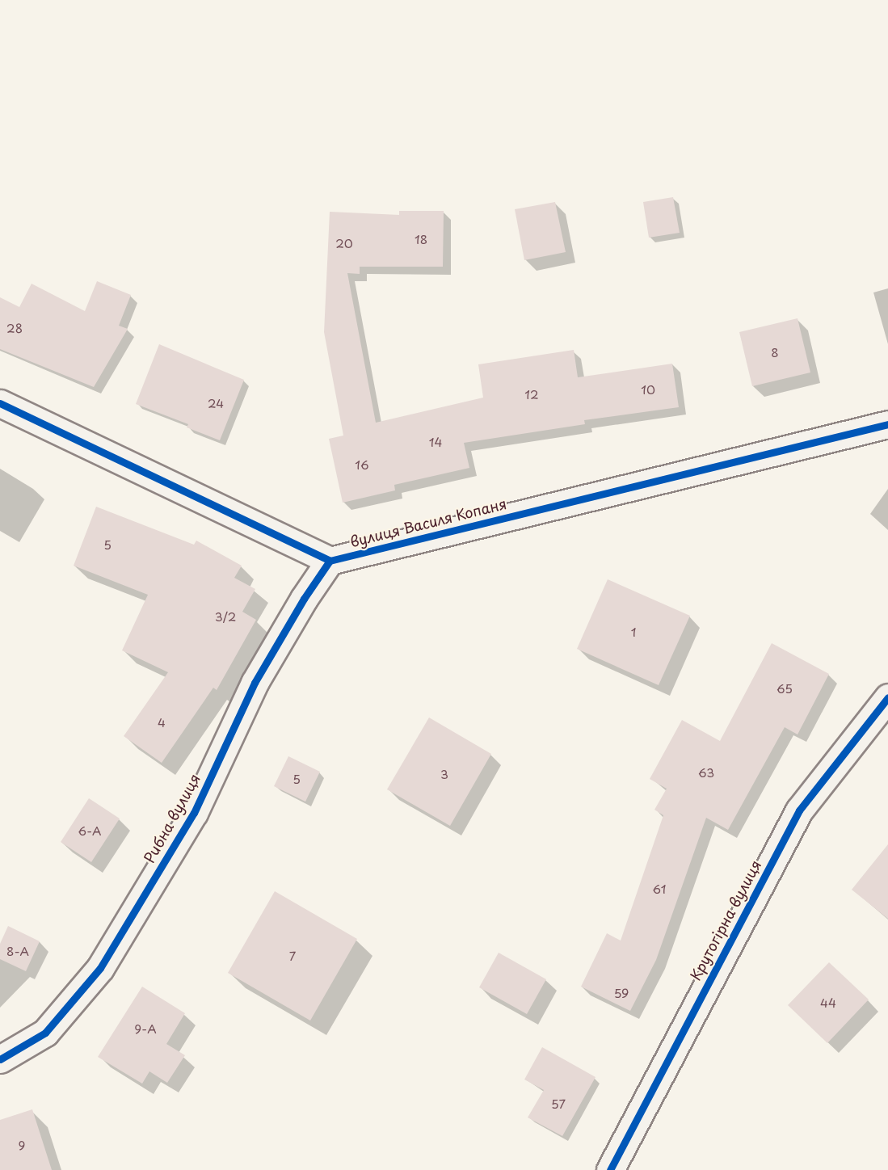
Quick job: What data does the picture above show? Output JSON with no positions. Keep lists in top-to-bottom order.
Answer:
{
  "streets": {
    "street": ["вулиця Василя Копаня", "Рибна вулиця", "Крутогірна вулиця"]
  },
  "crossings": [
    ["вулиця Василя Копаня", "Рибна вулиця"]
  ],
  "house_numbers": [
    "18",
    "20",
    "28",
    "8",
    "10",
    "12",
    "24",
    "14",
    "16",
    "5",
    "3/2",
    "1",
    "65",
    "4",
    "63",
    "3",
    "5",
    "6-А",
    "61",
    "8-А",
    "7",
    "59",
    "44",
    "9-А",
    "57",
    "9"
  ]
}
